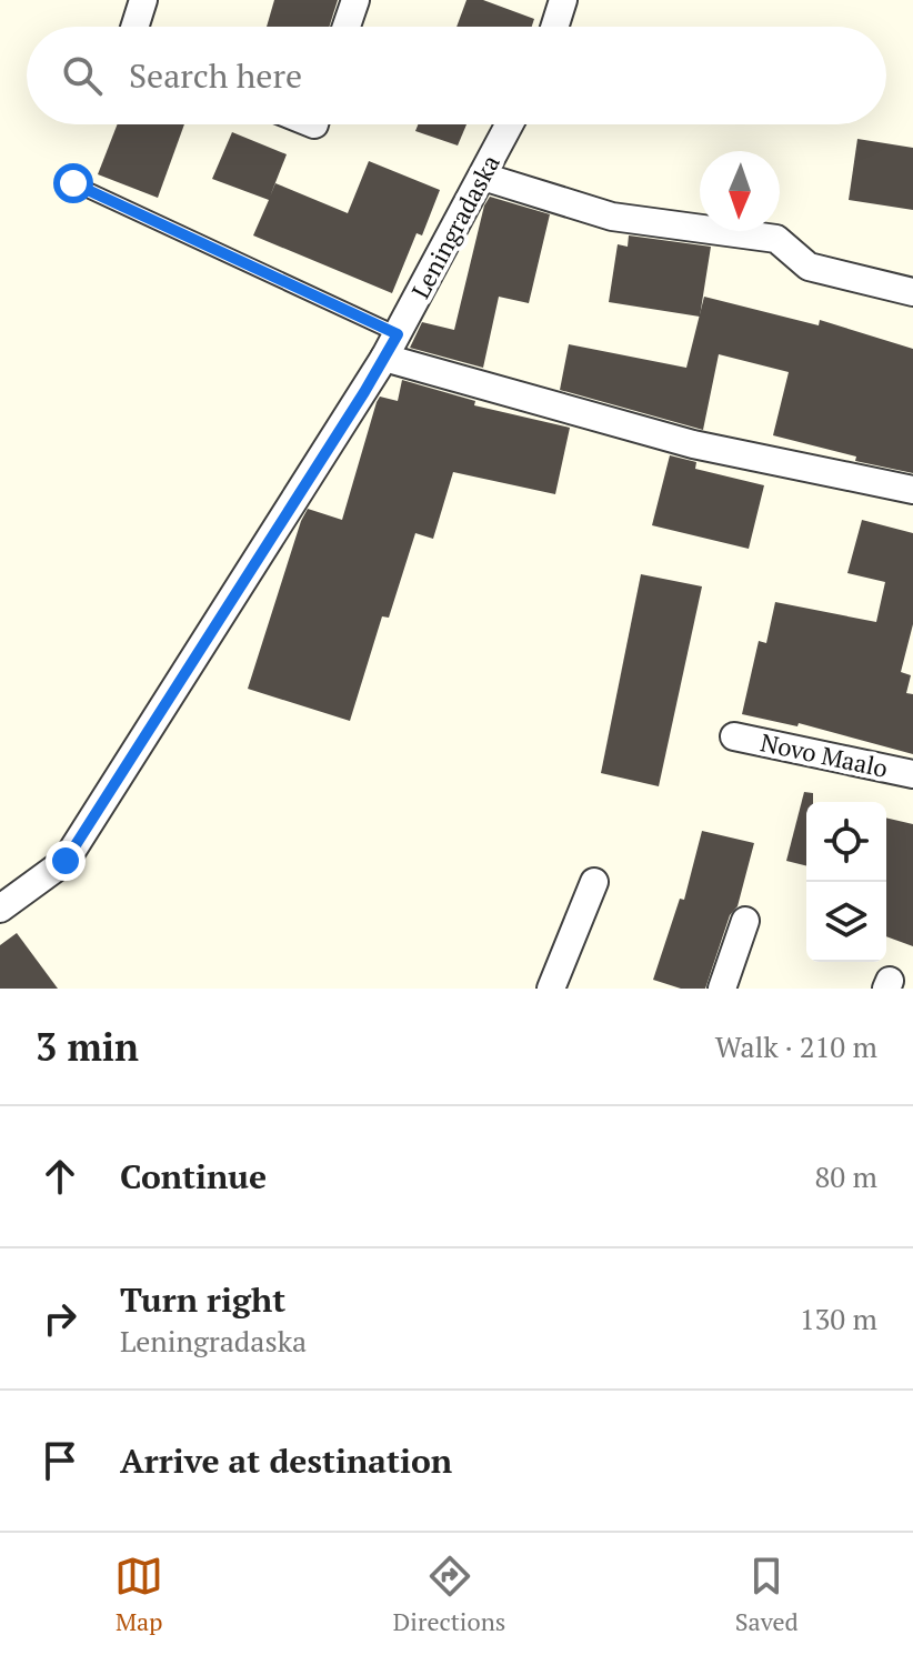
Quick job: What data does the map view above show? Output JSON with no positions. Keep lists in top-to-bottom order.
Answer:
{
  "streets": {
    "street": ["Leningradaska", "Novo Maalo"]
  },
  "north": "bottom",
  "page": {
    "search": "Search here",
    "heading": ["3 min", "Walk · 210 m"],
    "list": [
      ["Continue", "80 m"],
      ["Turn right", "Leningradaska", "130 m"],
      "Arrive at destination"
    ],
    "nav": ["Map", "Directions", "Saved"]
  }
}
